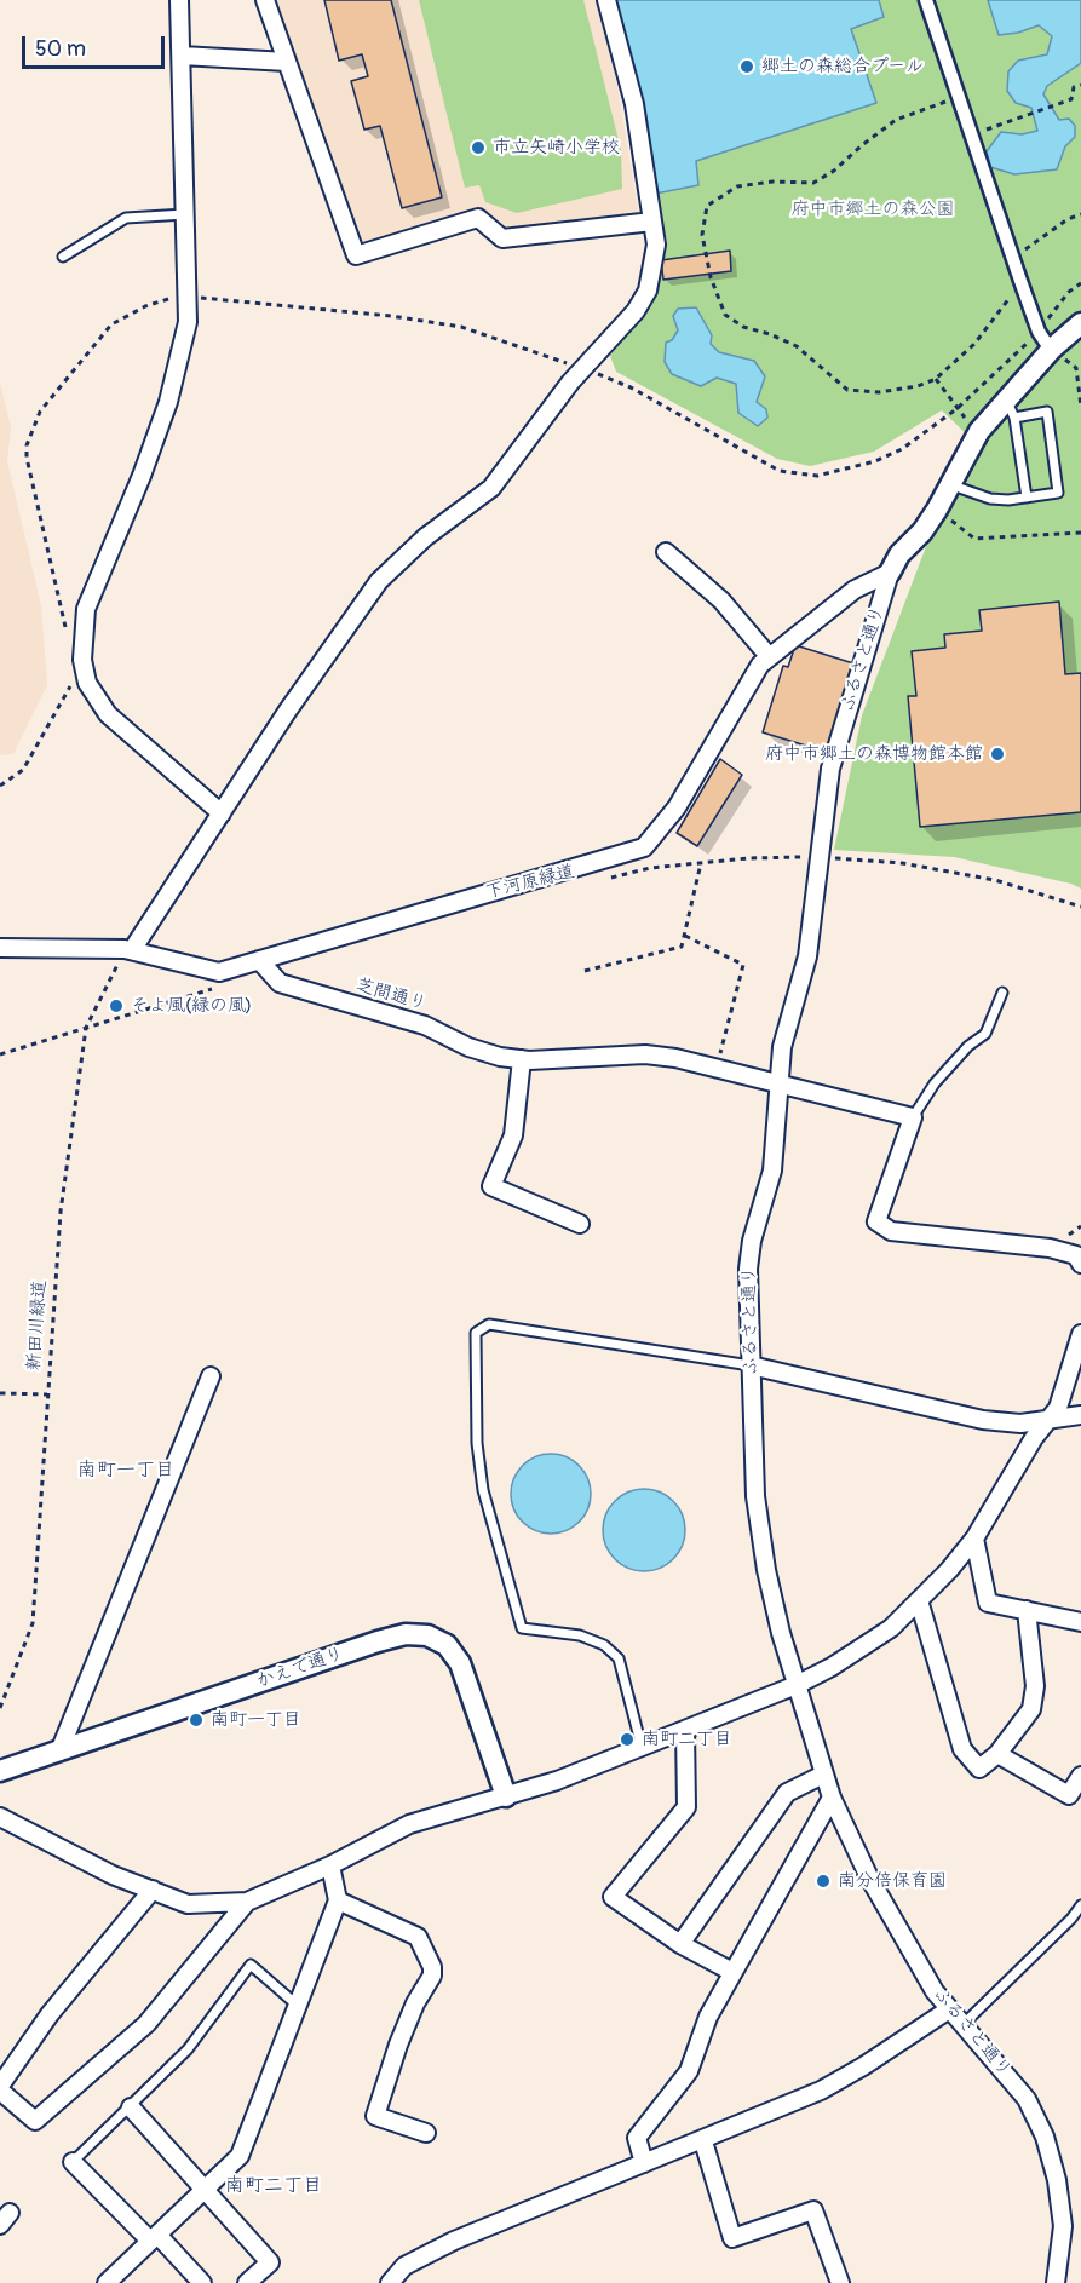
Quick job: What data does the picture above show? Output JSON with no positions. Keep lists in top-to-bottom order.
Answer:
{
  "streets": {
    "street": ["ふるさと通り", "芝間通り", "かえで通り"],
    "path": ["下河原緑道", "新田川緑道"]
  },
  "crossings": [
    ["ふるさと通り", "下河原緑道"],
    ["ふるさと通り", "芝間通り"]
  ],
  "districts": ["南町一丁目", "南町二丁目"],
  "parks": ["府中市郷土の森公園"],
  "places": [
    "郷土の森総合プール",
    "市立矢崎小学校",
    "府中市郷土の森博物館本館",
    "そよ風(緑の風)",
    "南町一丁目",
    "南町二丁目",
    "南分倍保育園"
  ],
  "scale_bar": "50 m"
}
